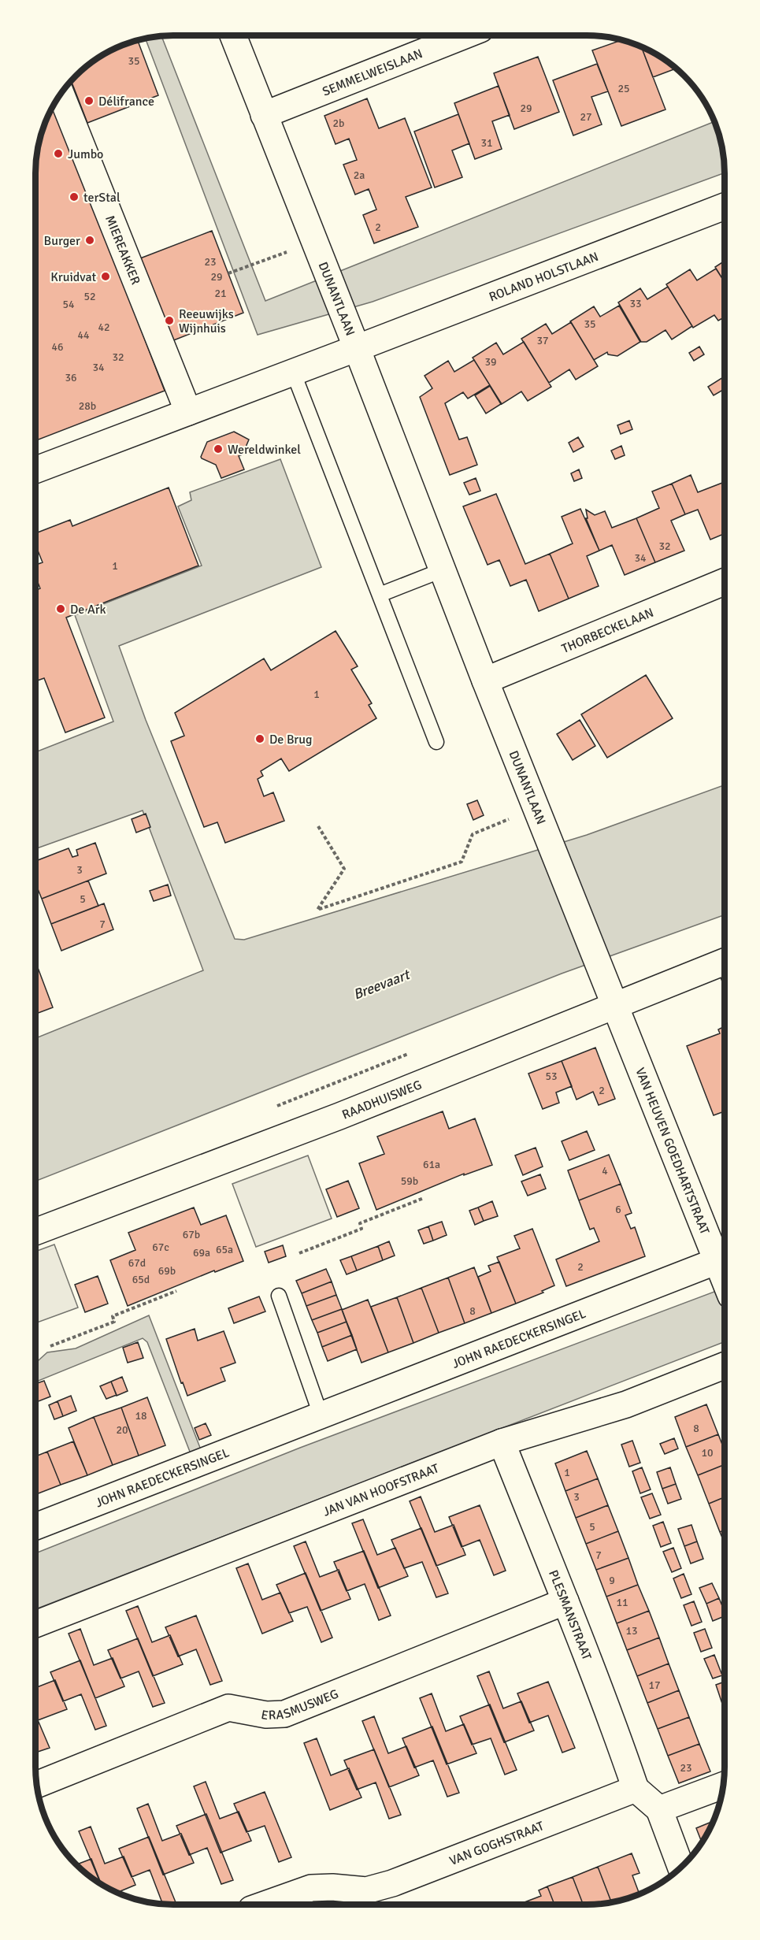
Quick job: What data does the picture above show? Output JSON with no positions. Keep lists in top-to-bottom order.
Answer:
{
  "streets": {
    "street": [
      "SEMMELWEISLAAN",
      "MIEREAKKER",
      "ROLAND HOLSTLAAN",
      "DUNANTLAAN",
      "THORBECKELAAN",
      "RAADHUISWEG",
      "VAN HEUVEN GOEDHARTSTRAAT",
      "JOHN RAEDECKERSINGEL",
      "JAN VAN HOOFSTRAAT",
      "PLESMANSTRAAT",
      "ERASMUSWEG",
      "VAN GOGHSTRAAT"
    ]
  },
  "crossings": [
    ["SEMMELWEISLAAN", "DUNANTLAAN"],
    ["ROLAND HOLSTLAAN", "DUNANTLAAN"],
    ["DUNANTLAAN", "THORBECKELAAN"],
    ["DUNANTLAAN", "RAADHUISWEG"],
    ["DUNANTLAAN", "VAN HEUVEN GOEDHARTSTRAAT"],
    ["RAADHUISWEG", "VAN HEUVEN GOEDHARTSTRAAT"],
    ["JAN VAN HOOFSTRAAT", "PLESMANSTRAAT"],
    ["PLESMANSTRAAT", "ERASMUSWEG"],
    ["PLESMANSTRAAT", "VAN GOGHSTRAAT"]
  ],
  "water": ["Breevaart"],
  "places": [
    "Délifrance",
    "Jumbo",
    "terStal",
    "Burger",
    "Kruidvat",
    "Reeuwijks Wijnhuis",
    "Wereldwinkel",
    "De Ark",
    "De Brug"
  ],
  "house_numbers": [
    "35",
    "25",
    "29",
    "27",
    "2b",
    "31",
    "2a",
    "2",
    "23",
    "29",
    "21",
    "52",
    "33",
    "54",
    "35",
    "42",
    "44",
    "37",
    "46",
    "32",
    "39",
    "34",
    "36",
    "28b",
    "32",
    "34",
    "1",
    "1",
    "3",
    "5",
    "7",
    "53",
    "2",
    "61a",
    "4",
    "59b",
    "6",
    "67b",
    "67c",
    "65a",
    "69a",
    "67d",
    "2",
    "69b",
    "65d",
    "8",
    "18",
    "8",
    "20",
    "10",
    "1",
    "3",
    "5",
    "7",
    "9",
    "11",
    "13",
    "17",
    "23"
  ]
}
